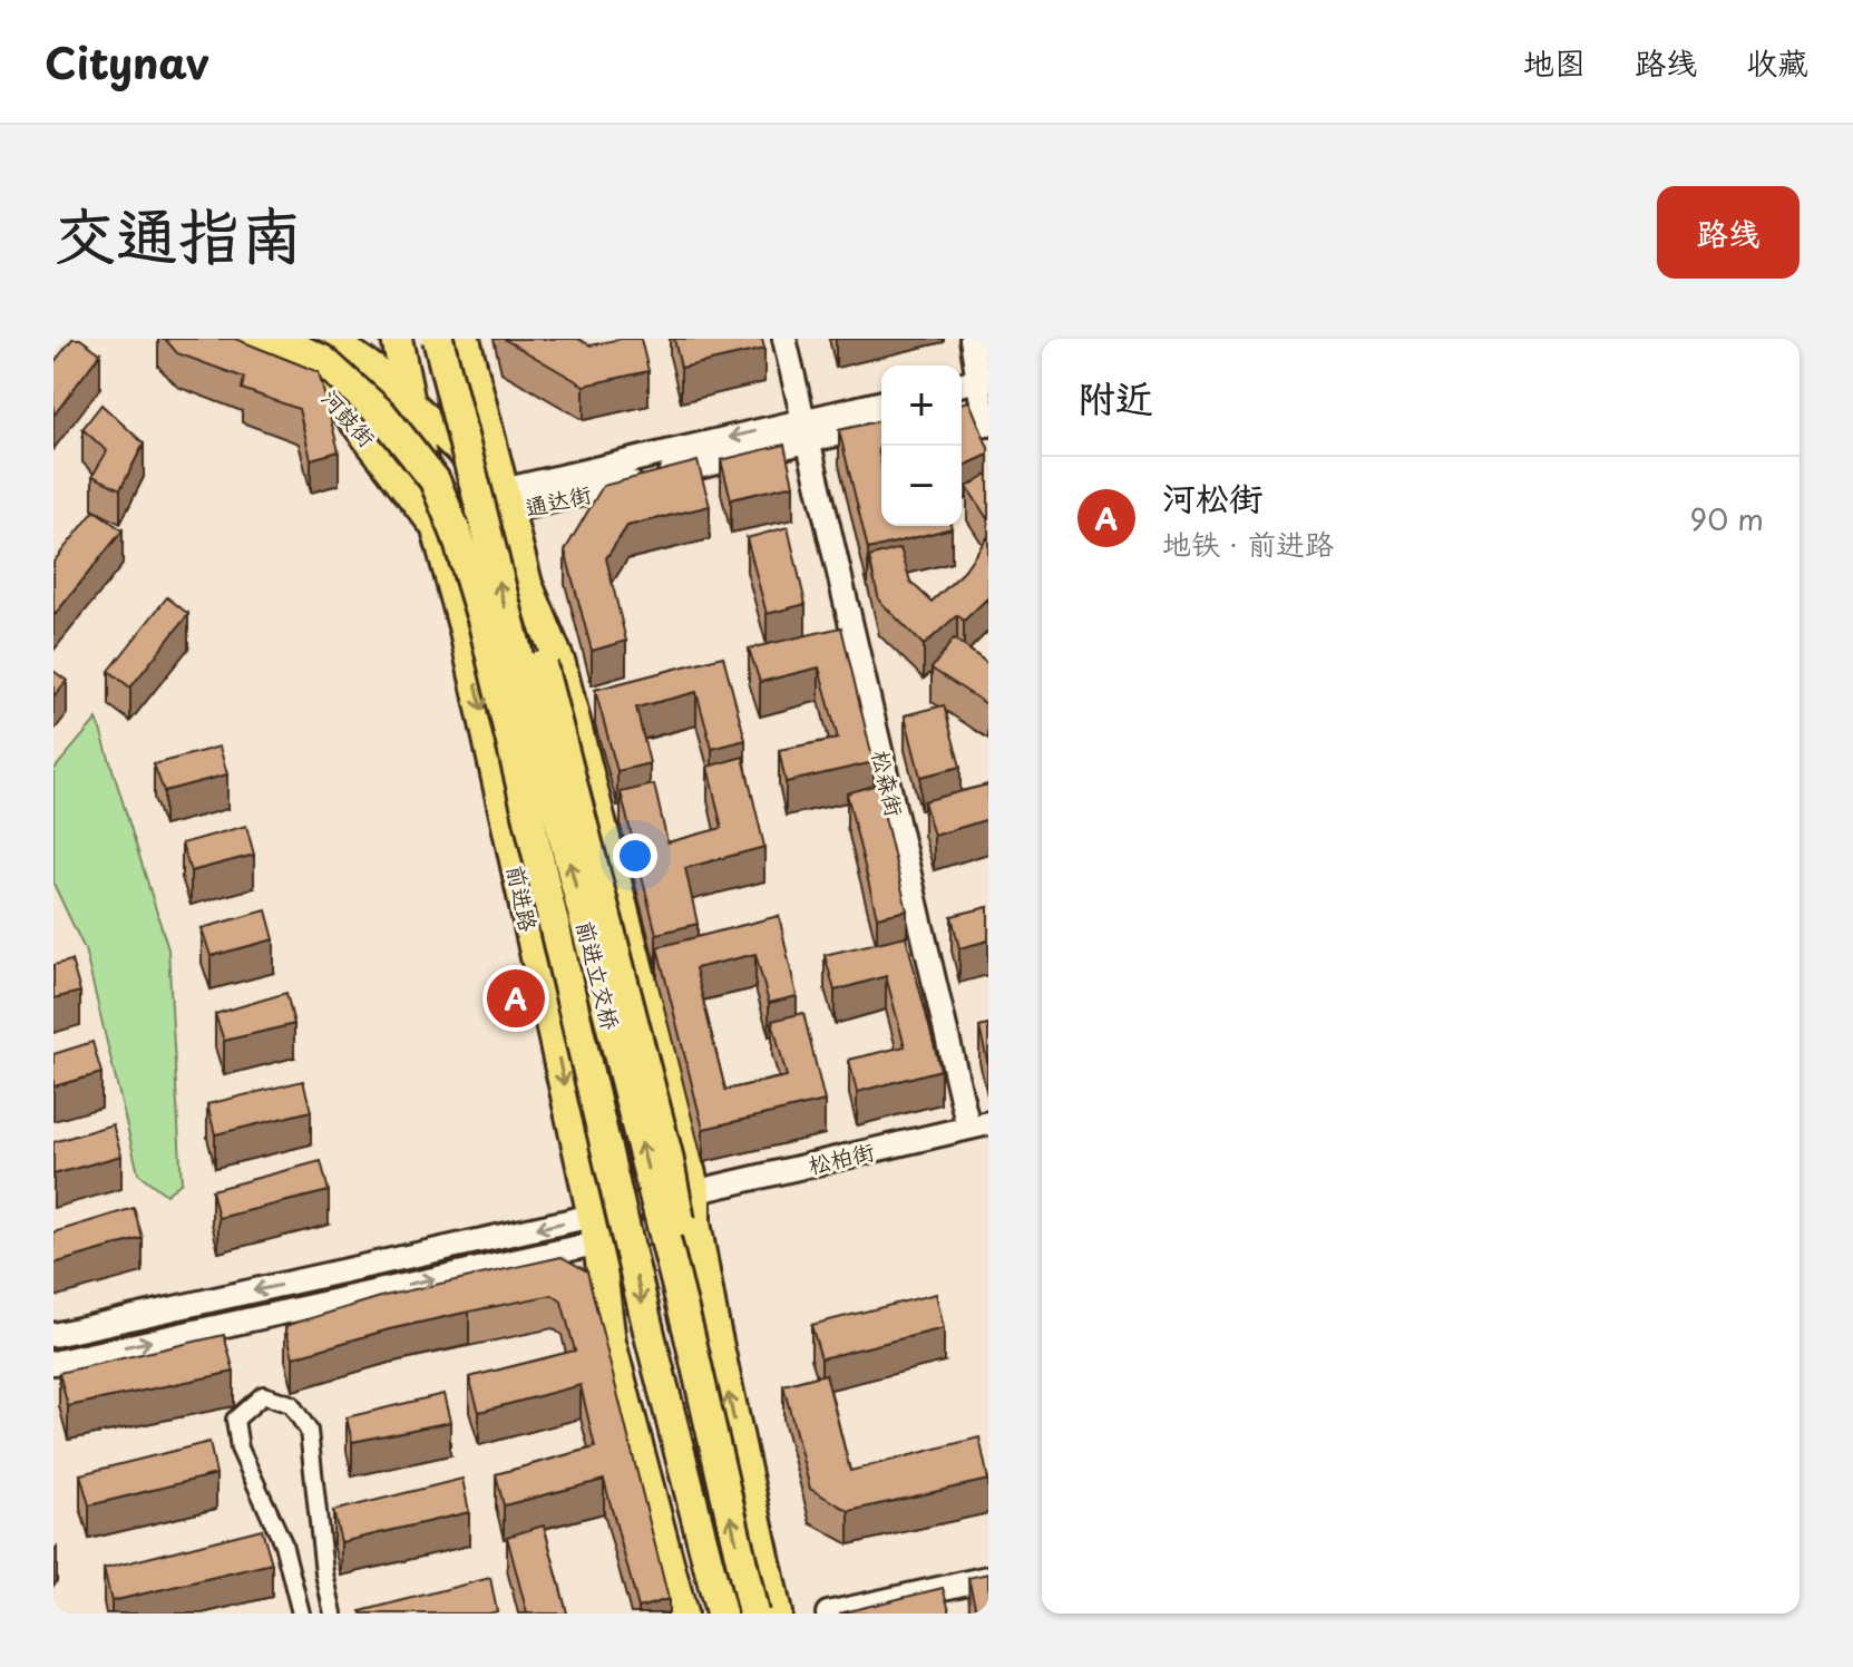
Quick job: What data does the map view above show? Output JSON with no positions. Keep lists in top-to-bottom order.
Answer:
{
  "streets": {
    "highway": ["河鼓街", "前进路", "前进立交桥"],
    "main road": ["通达街", "松森街", "松柏街"]
  },
  "crossings": [
    ["河鼓街", "通达街"],
    ["河鼓街", "前进路"],
    ["通达街", "松森街"],
    ["通达街", "前进路"],
    ["松森街", "松柏街"],
    ["前进路", "松柏街"]
  ],
  "page": {
    "header": "Citynav",
    "nav": ["地图", "路线", "收藏"],
    "title": "交通指南",
    "buttons": "路线",
    "heading": "附近",
    "map_buttons": ["+", "−"],
    "list": [
      {
        "mark": "A",
        "name": "河松街",
        "note": "地铁 · 前进路",
        "value": "90 m"
      }
    ],
    "pins": "A"
  }
}
